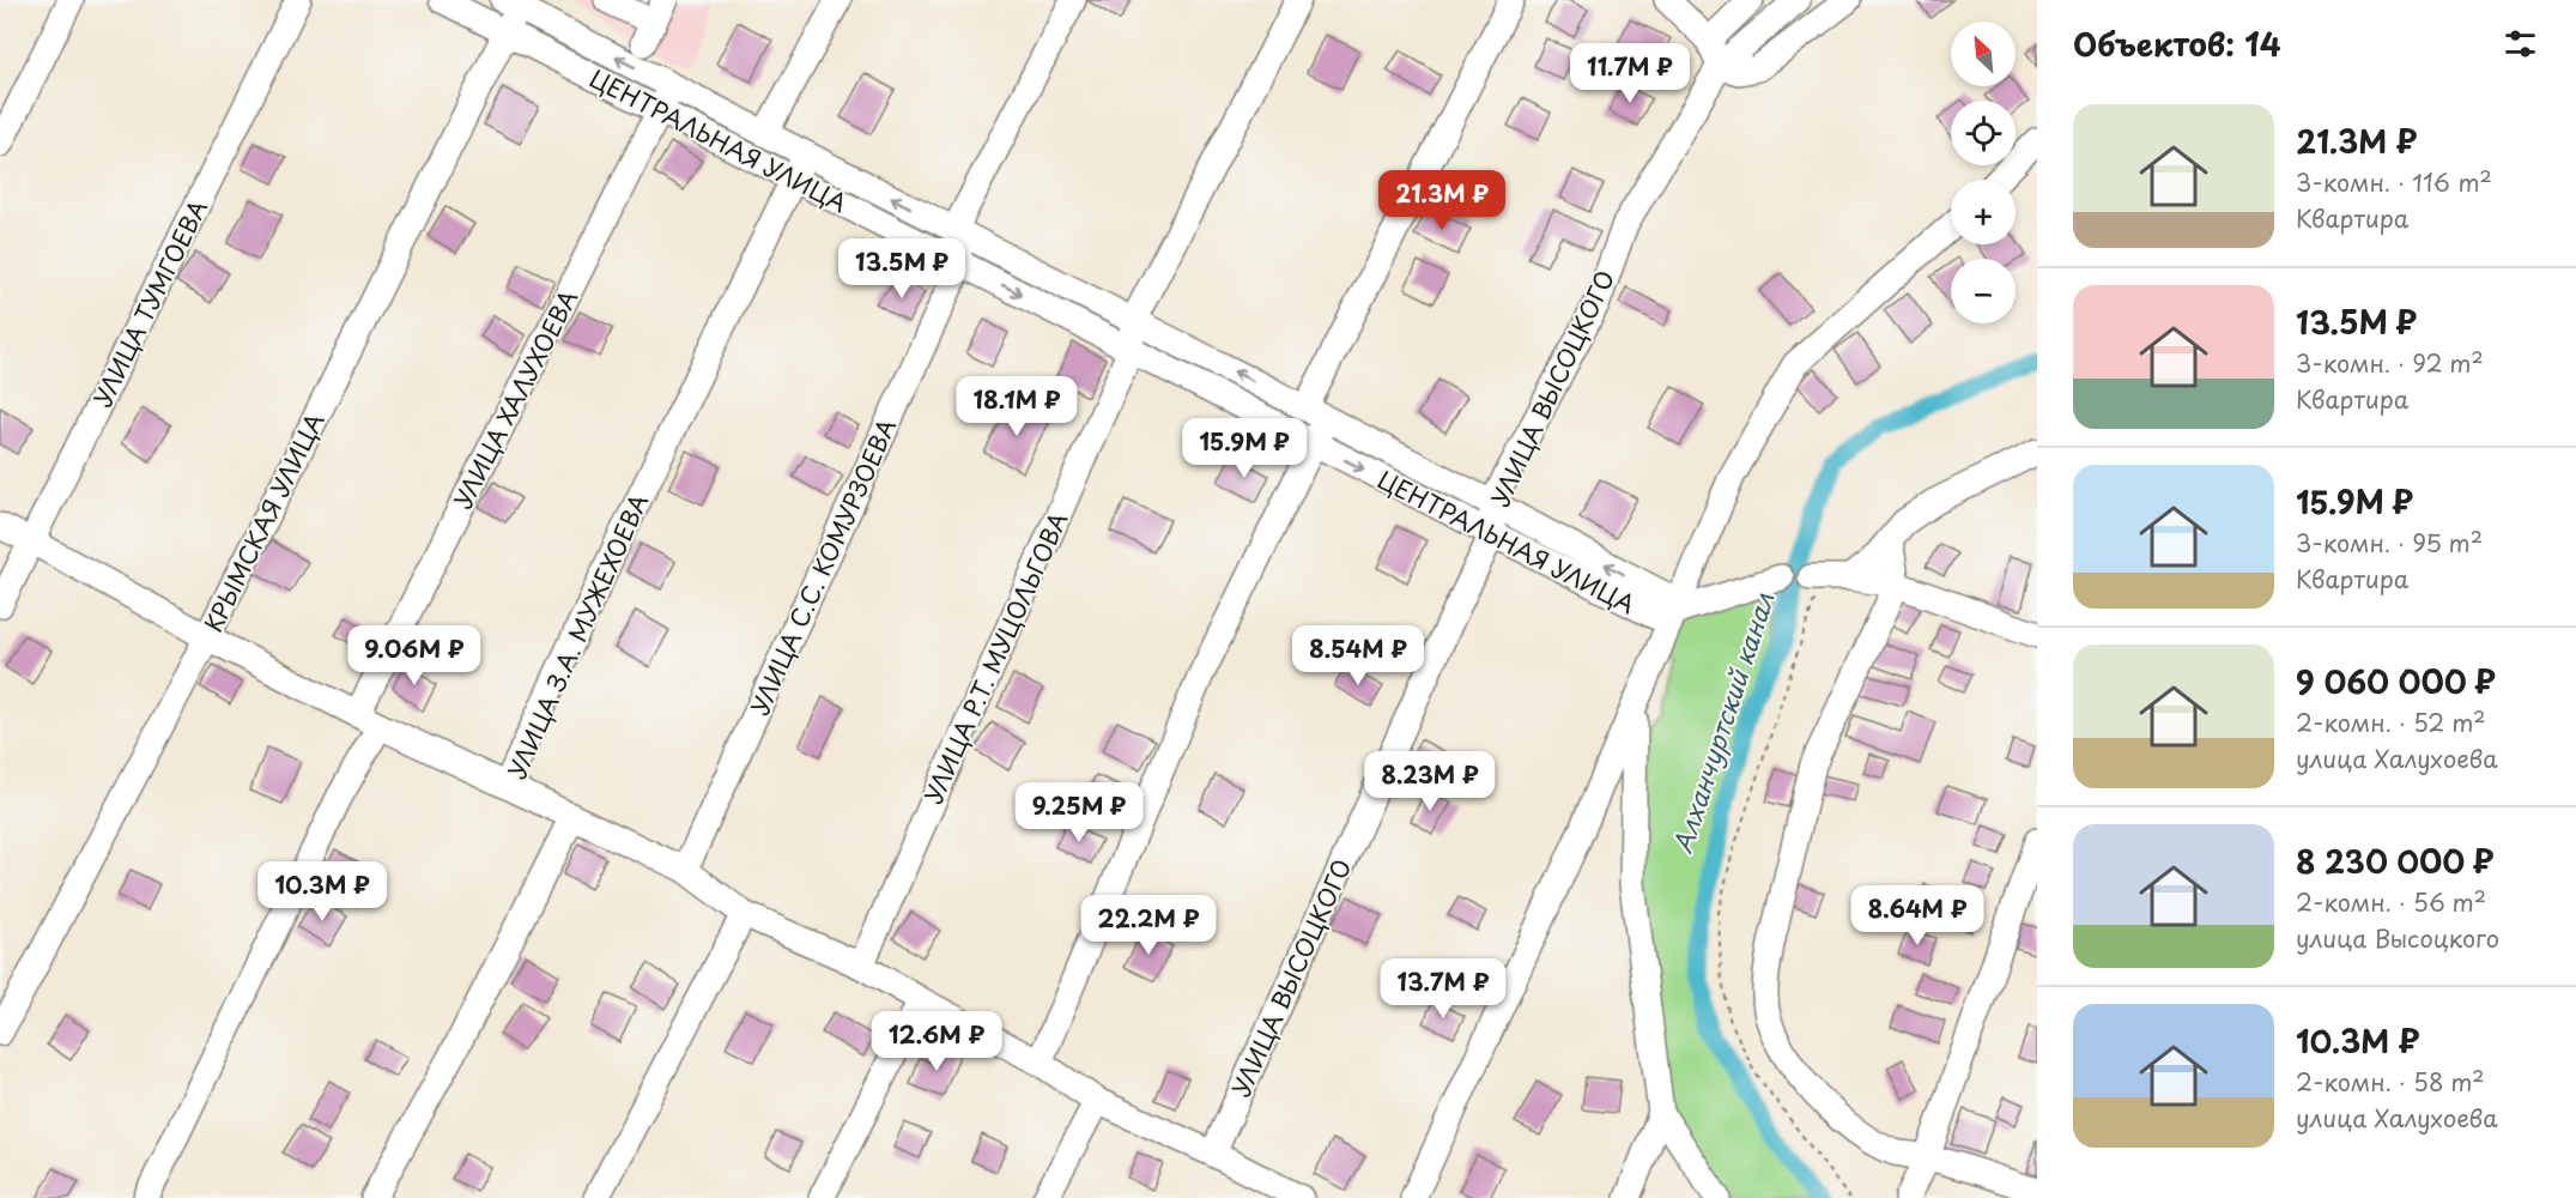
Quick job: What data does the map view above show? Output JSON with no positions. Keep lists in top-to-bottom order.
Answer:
{
  "streets": {
    "street": [
      "ЦЕНТРАЛЬНАЯ УЛИЦА",
      "УЛИЦА ТУМГОЕВА",
      "УЛИЦА ВЫСОЦКОГО",
      "УЛИЦА ХАЛУХОЕВА",
      "КРЫМСКАЯ УЛИЦА",
      "УЛИЦА С.С. КОМУРЗОЕВА",
      "УЛИЦА З.А. МУЖЕХОЕВА",
      "УЛИЦА Р.Т. МУЦОЛЬГОВА"
    ]
  },
  "crossings": [
    ["ЦЕНТРАЛЬНАЯ УЛИЦА", "УЛИЦА ВЫСОЦКОГО"],
    ["ЦЕНТРАЛЬНАЯ УЛИЦА", "УЛИЦА ХАЛУХОЕВА"],
    ["ЦЕНТРАЛЬНАЯ УЛИЦА", "КРЫМСКАЯ УЛИЦА"],
    ["ЦЕНТРАЛЬНАЯ УЛИЦА", "УЛИЦА С.С. КОМУРЗОЕВА"],
    ["ЦЕНТРАЛЬНАЯ УЛИЦА", "УЛИЦА З.А. МУЖЕХОЕВА"],
    ["ЦЕНТРАЛЬНАЯ УЛИЦА", "УЛИЦА Р.Т. МУЦОЛЬГОВА"],
    ["УЛИЦА ВЫСОЦКОГО", "УЛИЦА З.А. МУЖЕХОЕВА"],
    ["УЛИЦА С.С. КОМУРЗОЕВА", "УЛИЦА З.А. МУЖЕХОЕВА"],
    ["УЛИЦА З.А. МУЖЕХОЕВА", "УЛИЦА Р.Т. МУЦОЛЬГОВА"]
  ],
  "water": ["Алханчуртский канал"],
  "north": "top left",
  "page": {
    "heading": "Объектов: 14",
    "map_buttons": ["+", "−"],
    "price": [
      "11.7M ₽",
      "21.3M ₽",
      "13.5M ₽",
      "18.1M ₽",
      "15.9M ₽",
      "9.06M ₽",
      "8.54M ₽",
      "8.23M ₽",
      "9.25M ₽",
      "10.3M ₽",
      "8.64M ₽",
      "22.2M ₽",
      "13.7M ₽",
      "12.6M ₽"
    ],
    "list": [
      {
        "name": "21.3M ₽",
        "note": "3-комн. · 116 m² · Квартира"
      },
      {
        "name": "13.5M ₽",
        "note": "3-комн. · 92 m² · Квартира"
      },
      {
        "name": "15.9M ₽",
        "note": "3-комн. · 95 m² · Квартира"
      },
      {
        "name": "9 060 000 ₽",
        "note": "2-комн. · 52 m² · улица Халухоева"
      },
      {
        "name": "8 230 000 ₽",
        "note": "2-комн. · 56 m² · улица Высоцкого"
      },
      {
        "name": "10.3M ₽",
        "note": "2-комн. · 58 m² · улица Халухоева"
      }
    ]
  }
}
